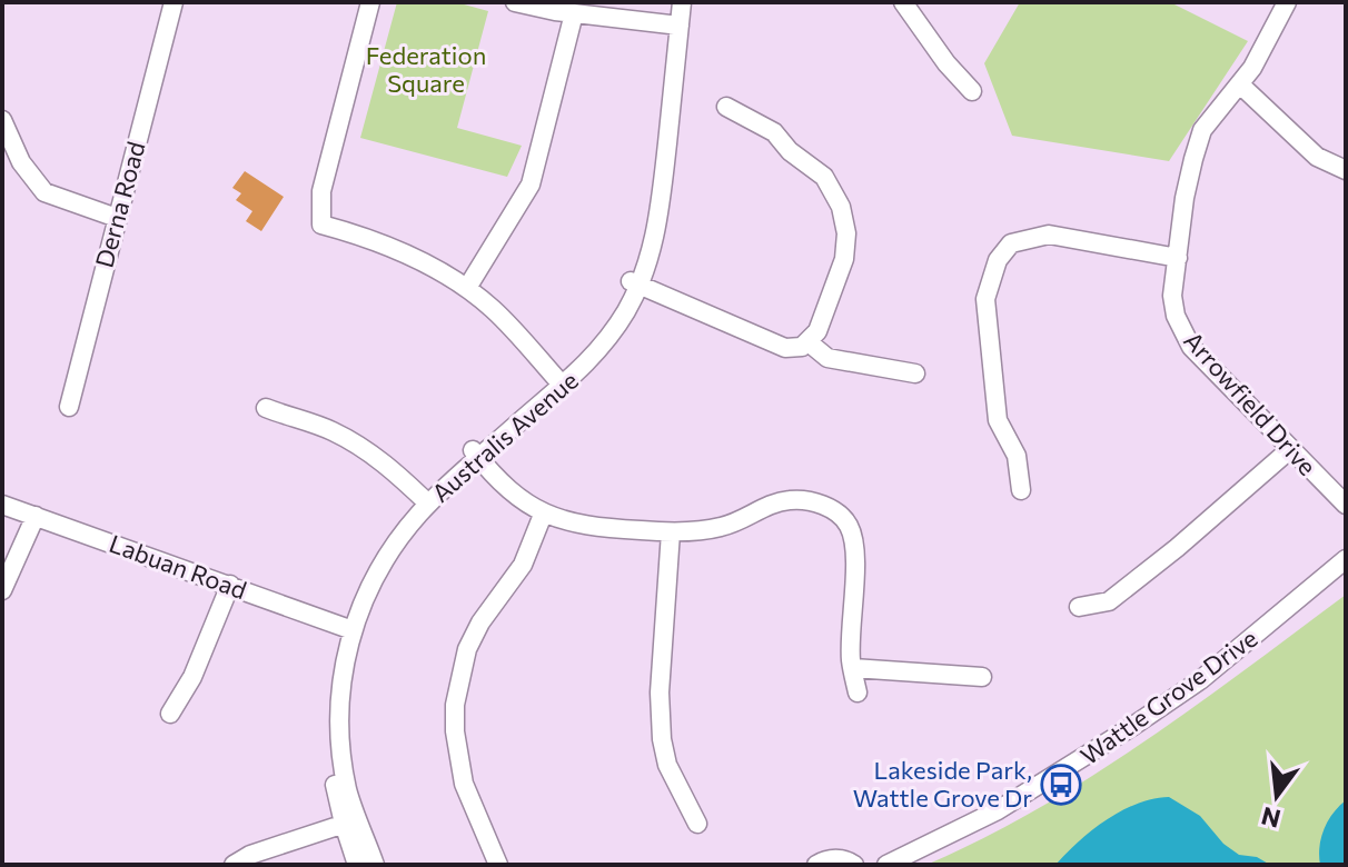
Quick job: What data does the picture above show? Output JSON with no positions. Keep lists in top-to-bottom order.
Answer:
{
  "streets": {
    "street": [
      "Derna Road",
      "Arrowfield Drive",
      "Australis Avenue",
      "Labuan Road",
      "Wattle Grove Drive"
    ]
  },
  "crossings": [
    ["Australis Avenue", "Labuan Road"]
  ],
  "parks": ["Federation Square"],
  "places": {
    "bus stop": ["Lakeside Park, Wattle Grove Dr"]
  },
  "north": "bottom"
}
